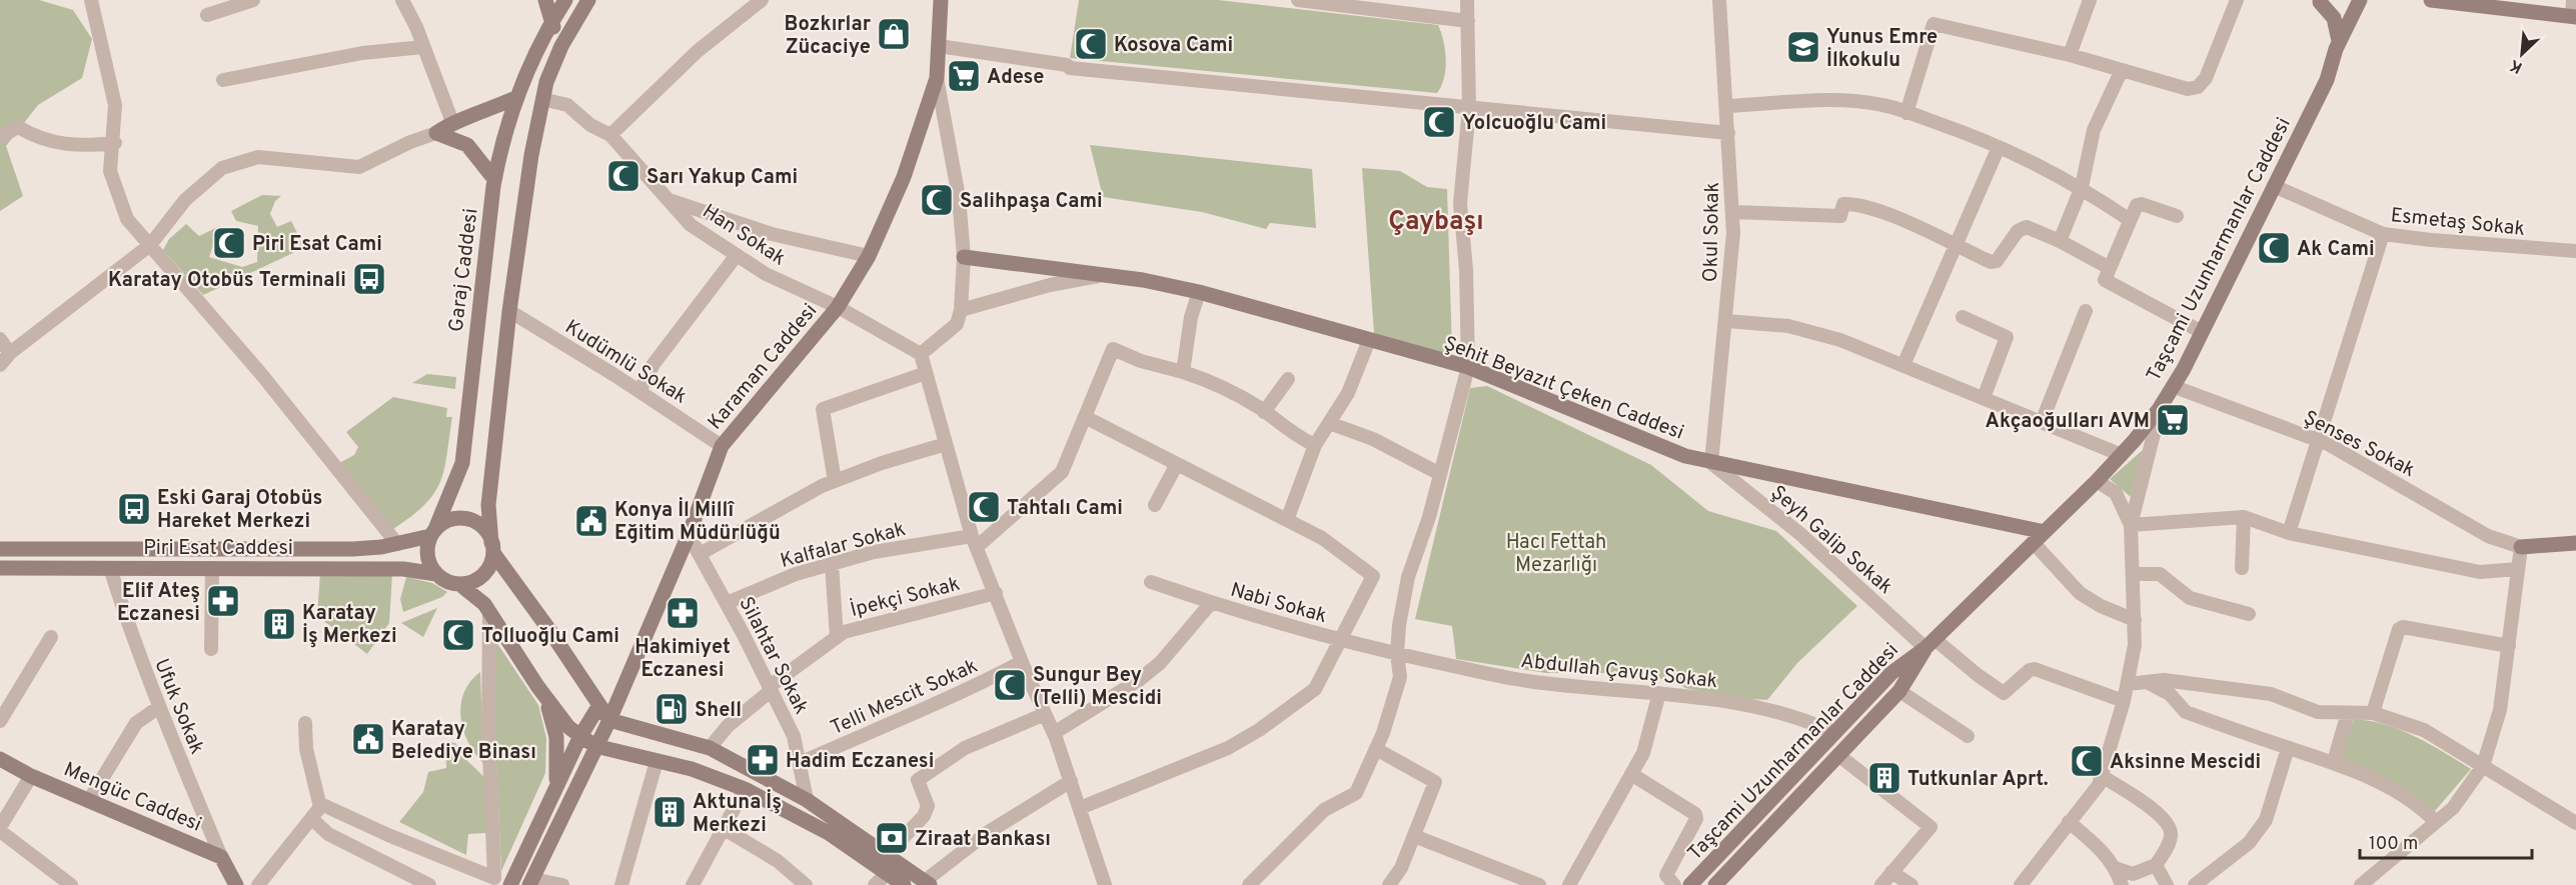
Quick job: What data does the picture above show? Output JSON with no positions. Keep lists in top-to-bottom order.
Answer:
{
  "streets": {
    "main road": [
      "Taşcami Uzunharmanlar Caddesi",
      "Garaj Caddesi",
      "Karaman Caddesi",
      "Şehit Beyazıt Çeken Caddesi",
      "Piri Esat Caddesi",
      "Mengüc Caddesi"
    ],
    "street": [
      "Esmetaş Sokak",
      "Okul Sokak",
      "Han Sokak",
      "Kudümlü Sokak",
      "Şenses Sokak",
      "Şeyh Galip Sokak",
      "Kalfalar Sokak",
      "İpekçi Sokak",
      "Nabi Sokak",
      "Silahtar Sokak",
      "Abdullah Çavuş Sokak",
      "Telli Mescit Sokak",
      "Ufuk Sokak"
    ]
  },
  "crossings": [
    ["Esmetaş Sokak", "Taşcami Uzunharmanlar Caddesi"],
    ["Okul Sokak", "Şehit Beyazıt Çeken Caddesi"],
    ["Okul Sokak", "Şeyh Galip Sokak"],
    ["Han Sokak", "Karaman Caddesi"],
    ["Taşcami Uzunharmanlar Caddesi", "Şehit Beyazıt Çeken Caddesi"],
    ["Taşcami Uzunharmanlar Caddesi", "Şenses Sokak"],
    ["Taşcami Uzunharmanlar Caddesi", "Şeyh Galip Sokak"],
    ["Taşcami Uzunharmanlar Caddesi", "Abdullah Çavuş Sokak"],
    ["Garaj Caddesi", "Piri Esat Caddesi"],
    ["Kudümlü Sokak", "Karaman Caddesi"],
    ["Karaman Caddesi", "Silahtar Sokak"],
    ["Şehit Beyazıt Çeken Caddesi", "Şeyh Galip Sokak"],
    ["Kalfalar Sokak", "Silahtar Sokak"],
    ["Piri Esat Caddesi", "Ufuk Sokak"],
    ["İpekçi Sokak", "Silahtar Sokak"],
    ["Nabi Sokak", "Abdullah Çavuş Sokak"],
    ["Silahtar Sokak", "Telli Mescit Sokak"],
    ["Ufuk Sokak", "Mengüc Caddesi"]
  ],
  "districts": ["Çaybaşı"],
  "parks": ["Hacı Fettah Mezarlığı"],
  "places": {
    "shop": ["Bozkırlar Zücaciye"],
    "mosque": [
      "Kosova Cami",
      "Yolcuoğlu Cami",
      "Sarı Yakup Cami",
      "Salihpaşa Cami",
      "Piri Esat Cami",
      "Ak Cami",
      "Tahtalı Cami",
      "Tolluoğlu Cami",
      "Sungur Bey (Telli) Mescidi",
      "Aksinne Mescidi"
    ],
    "school or university": ["Yunus Emre İlkokulu"],
    "supermarket": ["Adese", "Akçaoğulları AVM"],
    "bus stop": ["Karatay Otobüs Terminali", "Eski Garaj Otobüs Hareket Merkezi"],
    "public building": ["Konya İl Millî Eğitim Müdürlüğü", "Karatay Belediye Binası"],
    "pharmacy": ["Elif Ateş Eczanesi", "Hakimiyet Eczanesi", "Hadim Eczanesi"],
    "building": ["Karatay İş Merkezi", "Tutkunlar Aprt.", "Aktuna İş Merkezi"],
    "fuel station": ["Shell"],
    "bank": ["Ziraat Bankası"]
  },
  "scale_bar": "100 m",
  "north": "bottom left"
}
